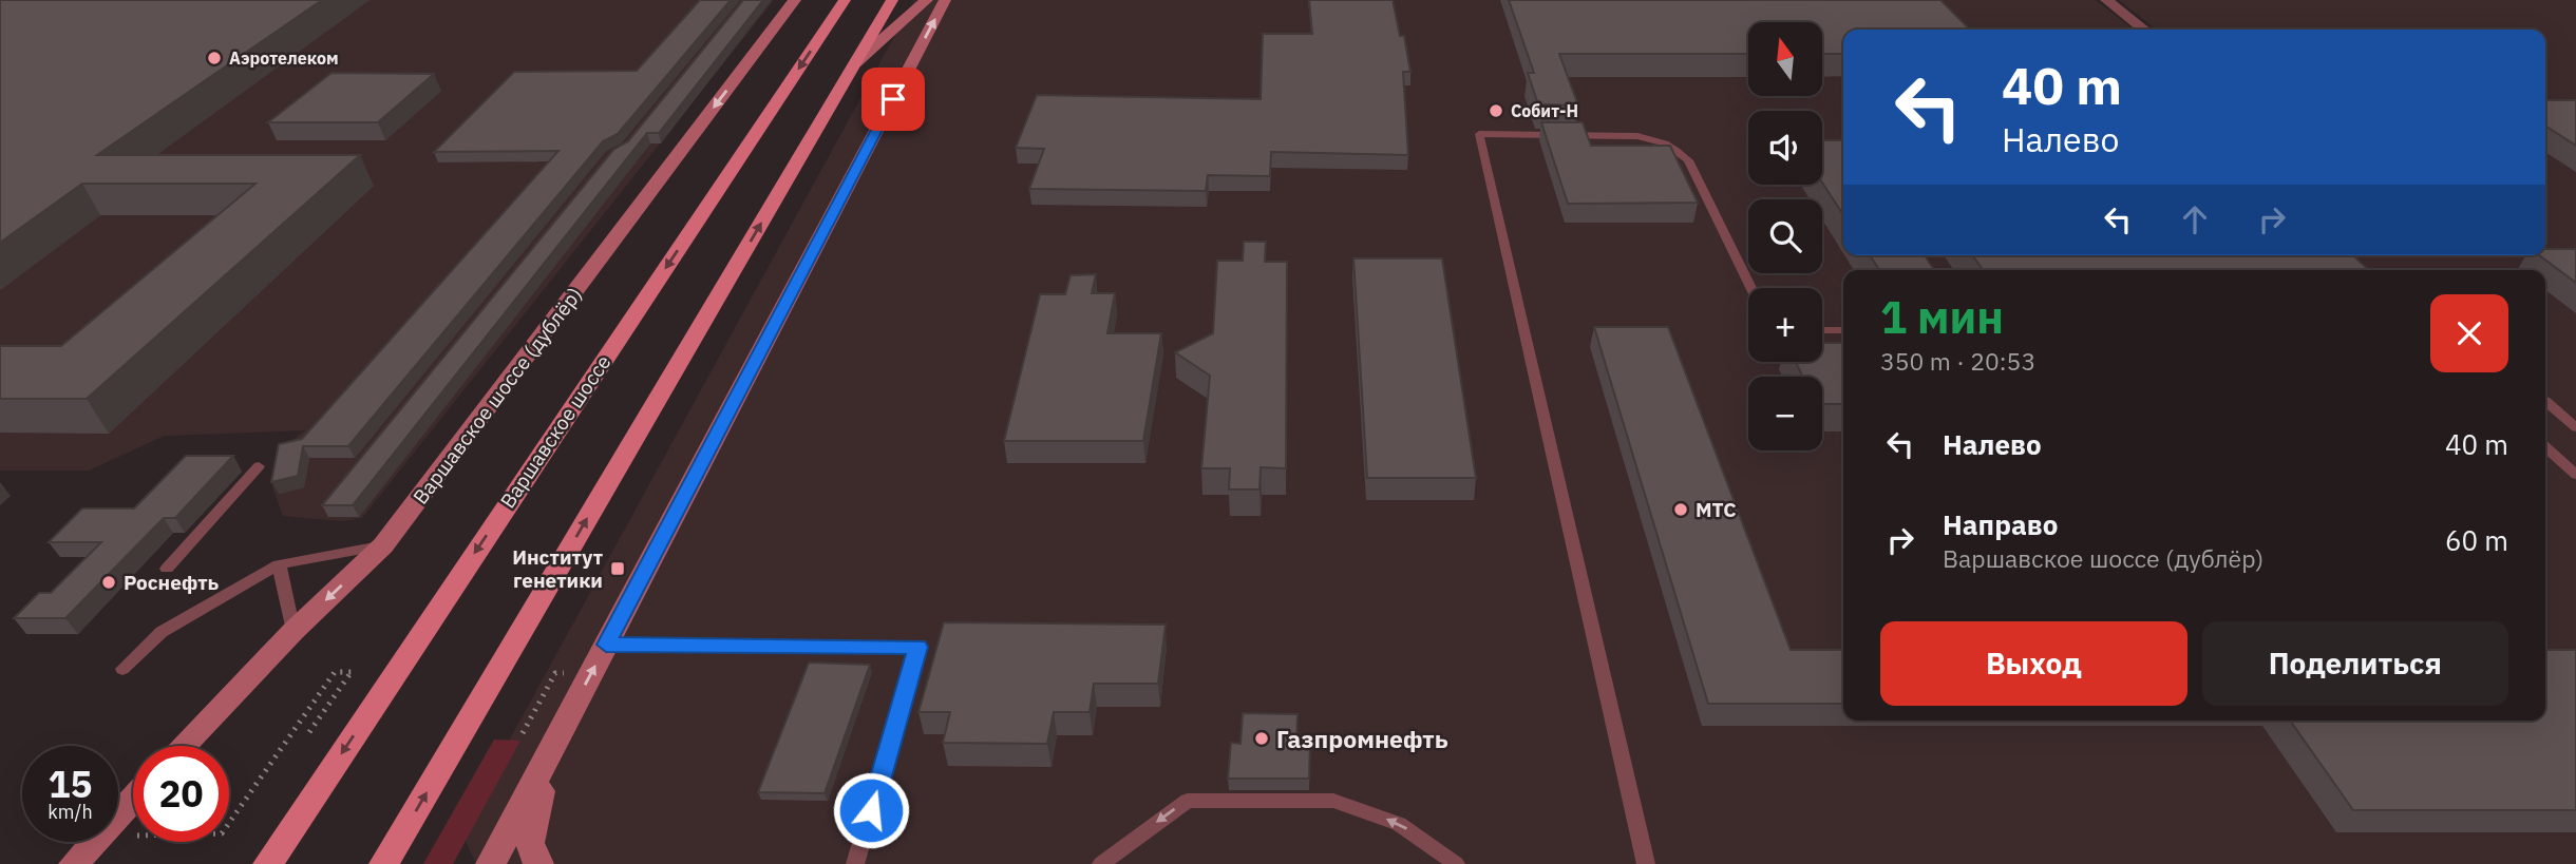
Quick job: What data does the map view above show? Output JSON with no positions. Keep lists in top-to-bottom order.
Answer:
{
  "streets": {
    "main road": ["Варшавское шоссе (дублёр)", "Варшавское шоссе"]
  },
  "places": {
    "other": [
      "Аэротелеком",
      "Собит-Н",
      "МТС",
      "Роснефть",
      "Газпромнефть"
    ],
    "transit": ["Институт генетики"]
  },
  "north": "top",
  "page": {
    "map_buttons": ["+", "−"],
    "turn": ["40 m", "Налево"],
    "heading": ["1 мин", "350 m · 20:53"],
    "list": [
      {
        "name": "Налево",
        "value": "40 m"
      },
      {
        "name": "Направо",
        "note": "Варшавское шоссе (дублёр)",
        "value": "60 m"
      }
    ],
    "buttons": ["Выход", "Поделиться"],
    "speed": "15 km/h",
    "limit": "20"
  }
}
